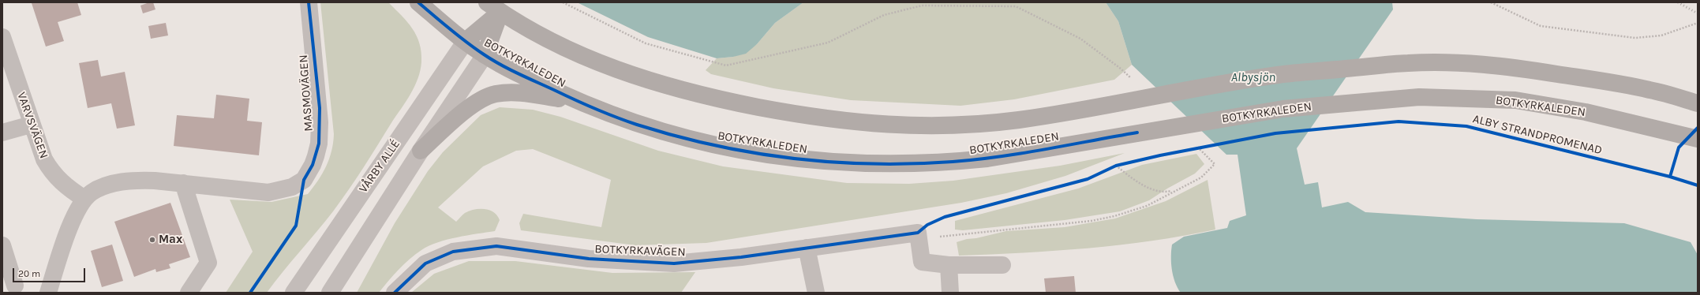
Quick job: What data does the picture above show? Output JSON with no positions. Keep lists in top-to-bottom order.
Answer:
{
  "streets": {
    "main road": ["BOTKYRKALEDEN"],
    "street": [
      "MASMOVÄGEN",
      "VARVSVÄGEN",
      "VÅRBY ALLÉ",
      "BOTKYRKAVÄGEN"
    ],
    "cycle path": ["ALBY STRANDPROMENAD"]
  },
  "crossings": [
    ["BOTKYRKALEDEN", "VÅRBY ALLÉ"],
    ["MASMOVÄGEN", "VARVSVÄGEN"]
  ],
  "water": ["Albysjön"],
  "places": ["Max"],
  "scale_bar": "20 m"
}
